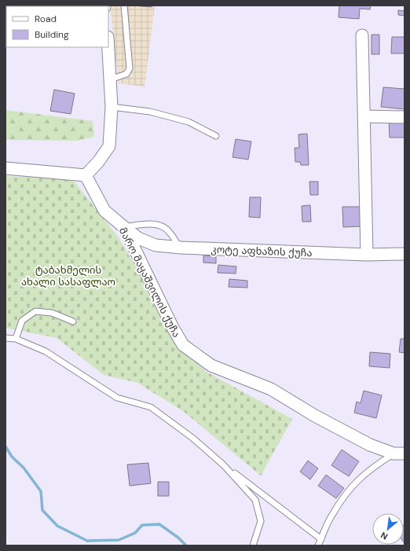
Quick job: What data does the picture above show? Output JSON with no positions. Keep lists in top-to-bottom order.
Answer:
{
  "streets": {
    "street": ["კოტე აფხაზის ქუჩა", "მარო მაყაშვილის ქუჩა"]
  },
  "crossings": [
    ["კოტე აფხაზის ქუჩა", "მარო მაყაშვილის ქუჩა"]
  ],
  "parks": ["ტაბახმელის ახალი სასაფლაო"],
  "legend": ["Road", "Building"],
  "north": "bottom left"
}
